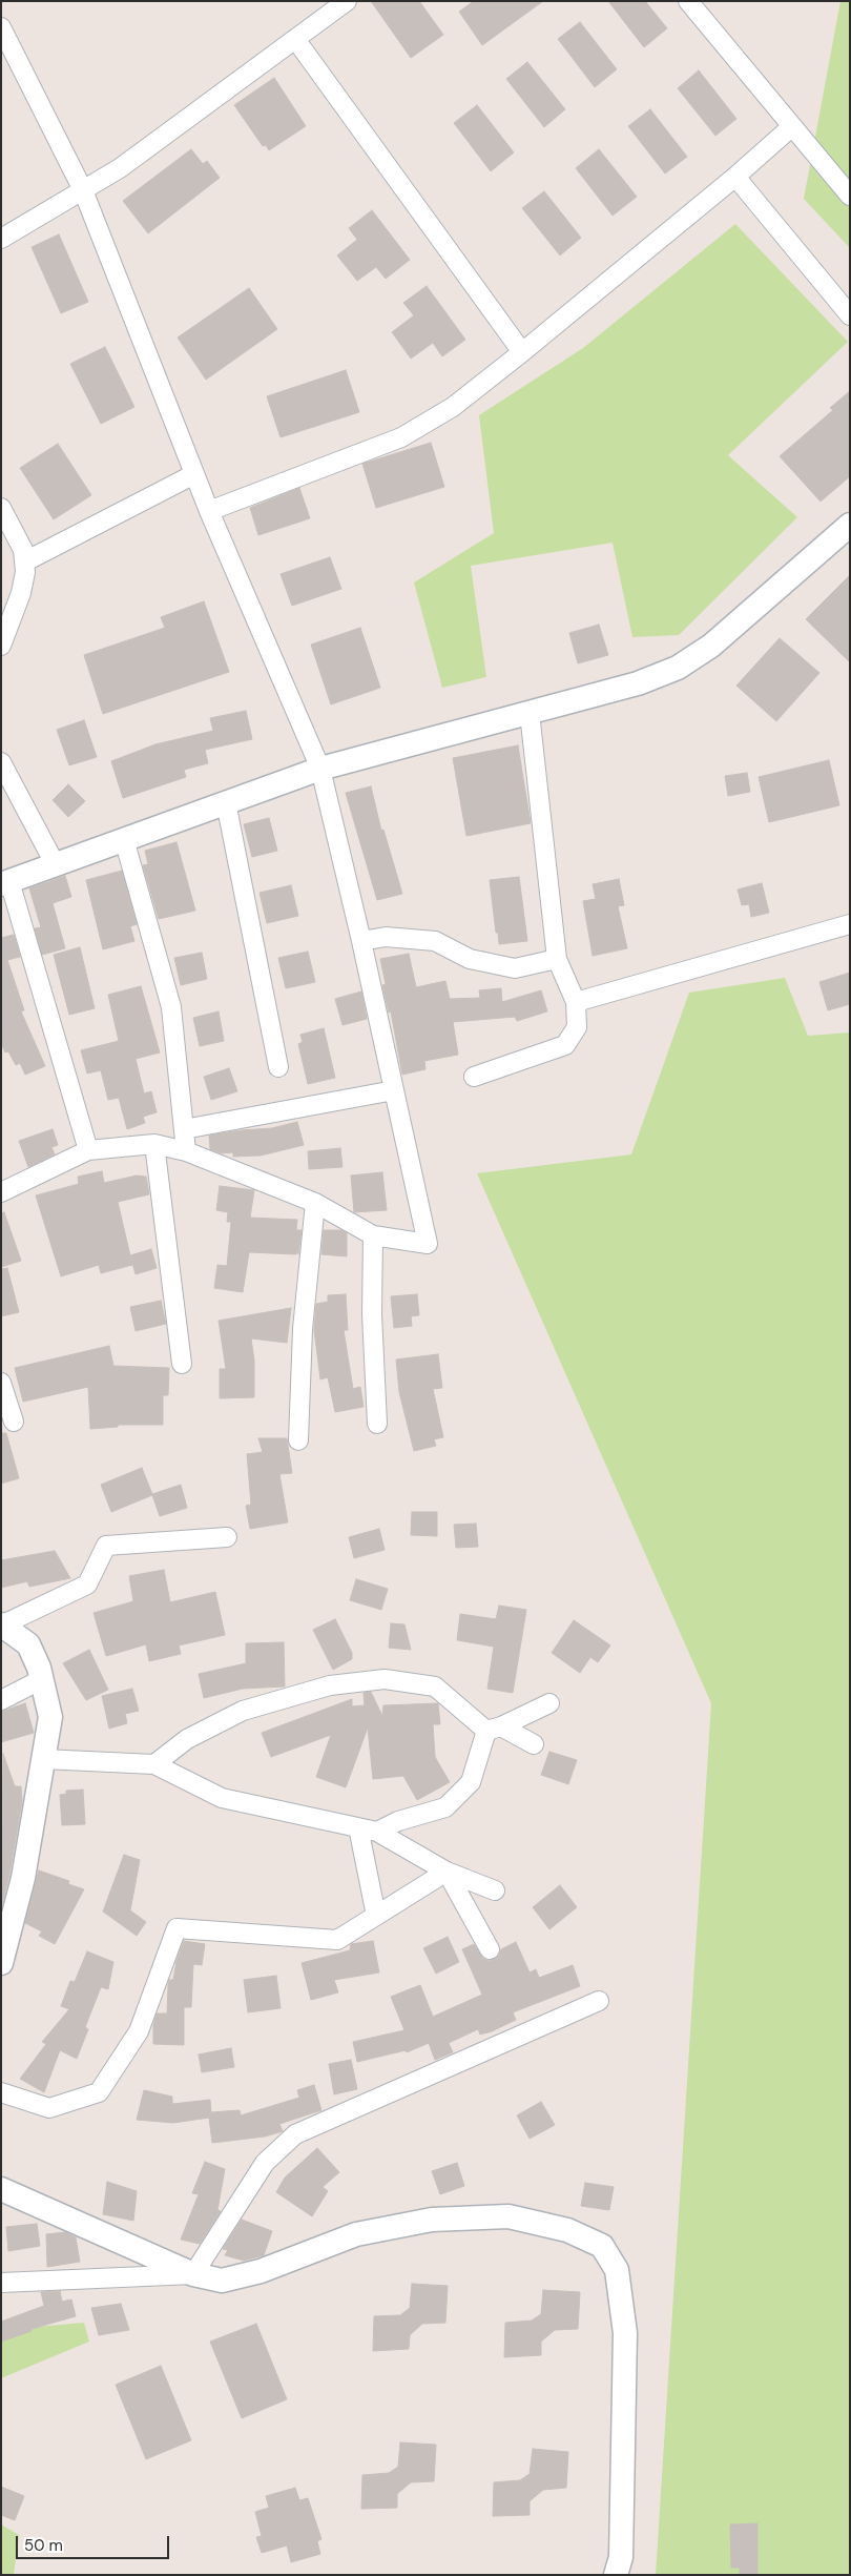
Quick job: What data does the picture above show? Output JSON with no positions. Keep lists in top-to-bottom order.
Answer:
{
  "scale_bar": "50 m"
}
